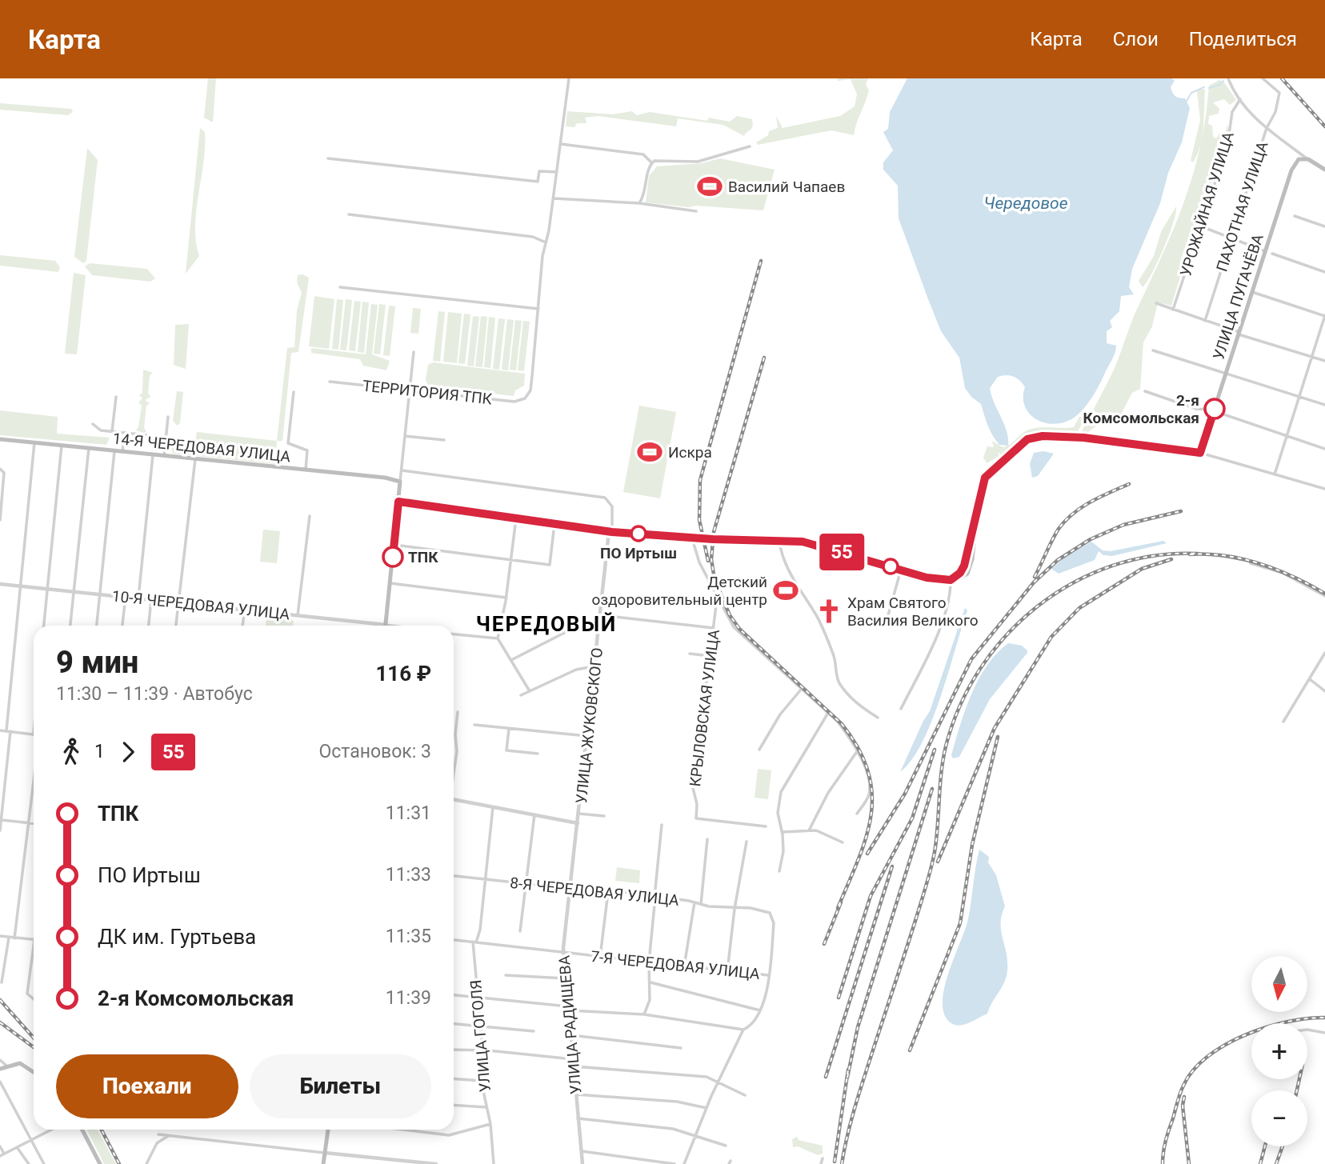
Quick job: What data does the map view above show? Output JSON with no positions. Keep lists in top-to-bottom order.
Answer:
{
  "streets": {
    "main road": ["УЛИЦА ПУГАЧЁВА", "14-Я ЧЕРЕДОВАЯ УЛИЦА"],
    "street": [
      "УРОЖАЙНАЯ УЛИЦА",
      "ПАХОТНАЯ УЛИЦА",
      "ТЕРРИТОРИЯ ТПК",
      "10-Я ЧЕРЕДОВАЯ УЛИЦА",
      "КРЫЛОВСКАЯ УЛИЦА",
      "УЛИЦА ЖУКОВСКОГО",
      "8-Я ЧЕРЕДОВАЯ УЛИЦА",
      "7-Я ЧЕРЕДОВАЯ УЛИЦА",
      "УЛИЦА РАДИЩЕВА",
      "УЛИЦА ГОГОЛЯ"
    ]
  },
  "crossings": [
    ["УЛИЦА ЖУКОВСКОГО", "8-Я ЧЕРЕДОВАЯ УЛИЦА"],
    ["УЛИЦА ЖУКОВСКОГО", "УЛИЦА РАДИЩЕВА"],
    ["8-Я ЧЕРЕДОВАЯ УЛИЦА", "7-Я ЧЕРЕДОВАЯ УЛИЦА"],
    ["8-Я ЧЕРЕДОВАЯ УЛИЦА", "УЛИЦА РАДИЩЕВА"],
    ["8-Я ЧЕРЕДОВАЯ УЛИЦА", "УЛИЦА ГОГОЛЯ"],
    ["7-Я ЧЕРЕДОВАЯ УЛИЦА", "УЛИЦА РАДИЩЕВА"],
    ["7-Я ЧЕРЕДОВАЯ УЛИЦА", "УЛИЦА ГОГОЛЯ"]
  ],
  "districts": ["ЧЕРЕДОВЫЙ"],
  "water": ["Чередовое"],
  "places": {
    "sports": ["Василий Чапаев", "Искра", "Детский оздоровительный центр"],
    "other": ["2-я Комсомольская", "ПО Иртыш", "ТПК"],
    "church": ["Храм Святого Василия Великого"]
  },
  "lines": ["bus line 55"],
  "north": "bottom",
  "page": {
    "header": "Карта",
    "nav": ["Карта", "Слои", "Поделиться"],
    "on_map": "55",
    "heading": ["9 мин", "11:30 – 11:39 · Автобус", "116 ₽"],
    "legs": ["1", "55", "Остановок: 3"],
    "list": [
      {
        "name": "ТПК",
        "value": "11:31"
      },
      {
        "name": "ПО Иртыш",
        "value": "11:33"
      },
      {
        "name": "ДК им. Гуртьева",
        "value": "11:35"
      },
      {
        "name": "2-я Комсомольская",
        "value": "11:39"
      }
    ],
    "map_buttons": ["+", "−"],
    "buttons": ["Поехали", "Билеты"]
  }
}
